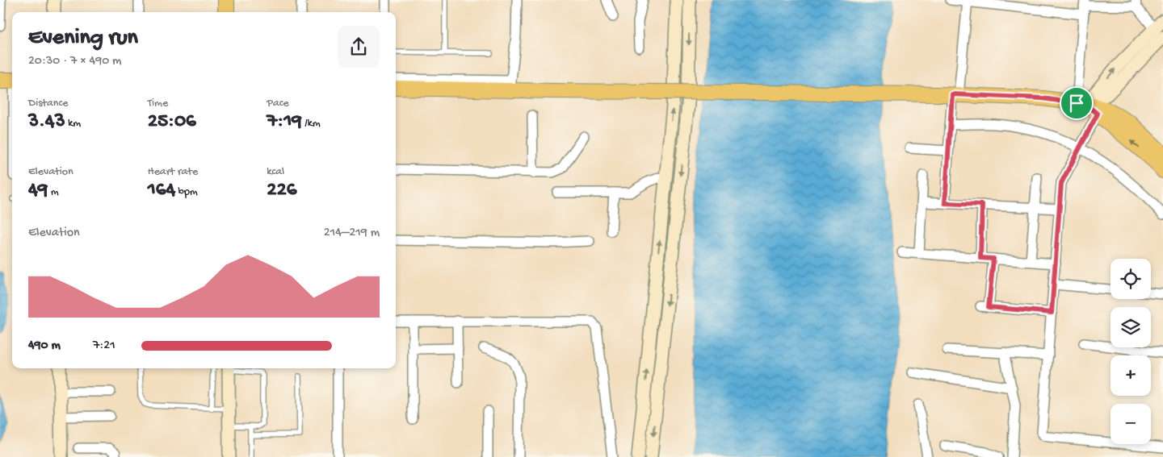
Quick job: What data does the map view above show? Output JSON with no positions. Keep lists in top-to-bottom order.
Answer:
{
  "page": {
    "heading": ["Evening run", "20:30 · 7 × 490 m"],
    "stats": [
      ["Distance", "3.43 km"],
      ["Time", "25:06"],
      ["Pace", "7:19 /km"],
      ["Elevation", "49 m"],
      ["Heart rate", "164 bpm"],
      ["kcal", "226"]
    ],
    "chart": ["Elevation", "214–219 m"],
    "map_buttons": ["+", "−"],
    "list": [
      {
        "name": "490 m",
        "note": "7:21"
      }
    ]
  }
}
